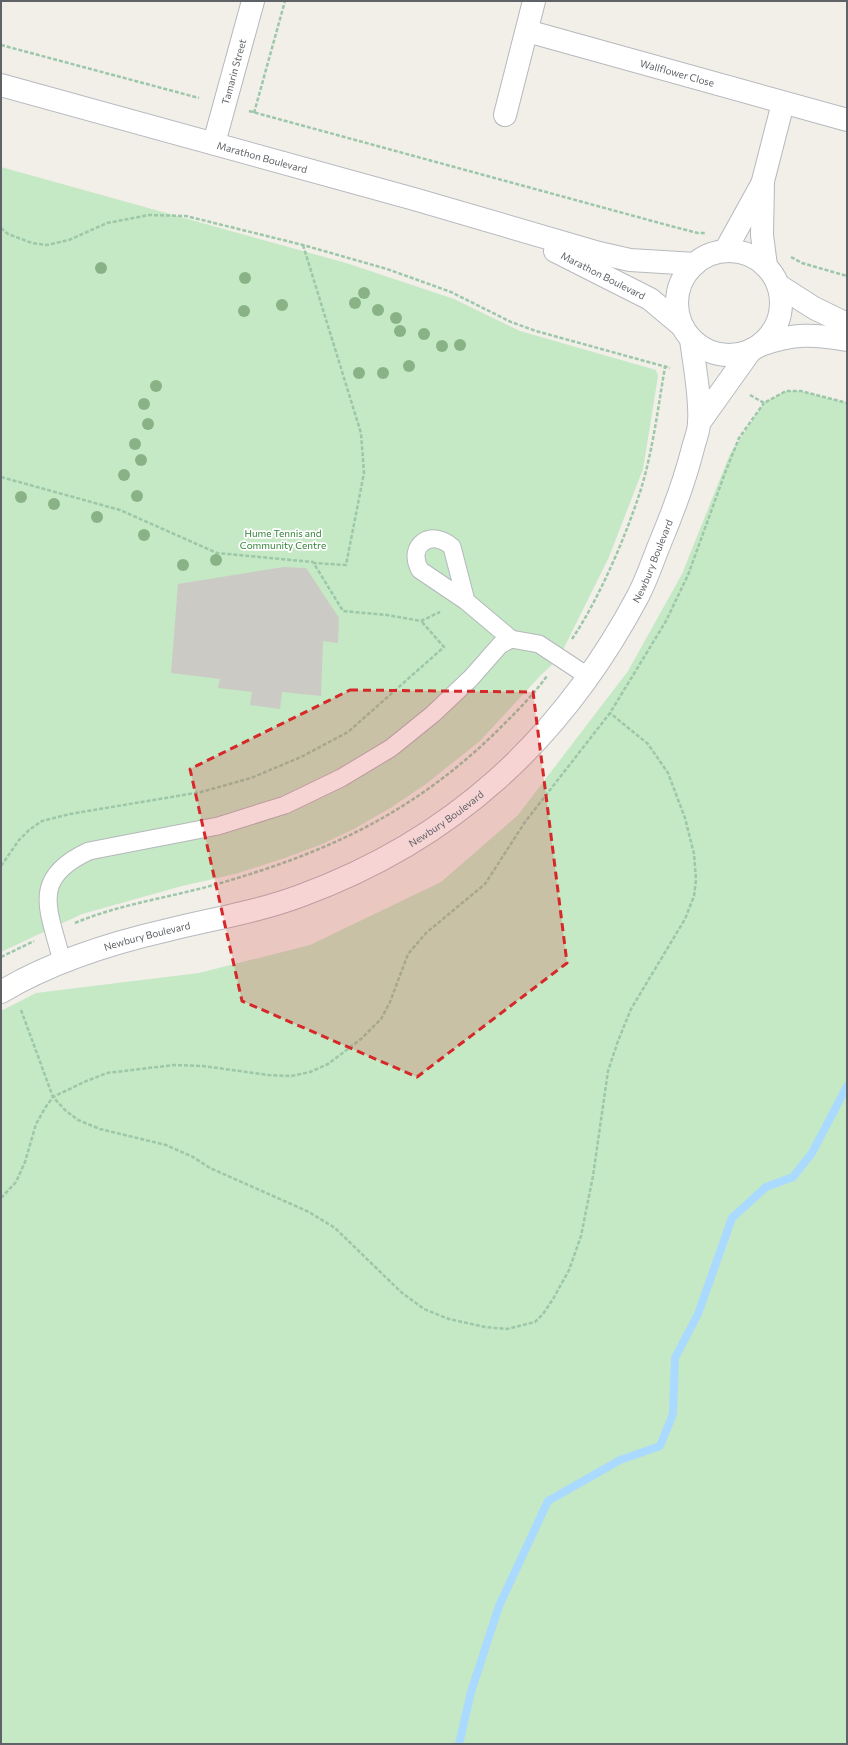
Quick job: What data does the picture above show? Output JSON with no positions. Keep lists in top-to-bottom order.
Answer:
{
  "streets": {
    "street": [
      "Tamarin Street",
      "Wallflower Close",
      "Marathon Boulevard",
      "Newbury Boulevard"
    ]
  },
  "crossings": [
    ["Tamarin Street", "Marathon Boulevard"],
    ["Marathon Boulevard", "Newbury Boulevard"]
  ],
  "parks": ["Hume Tennis and Community Centre"]
}
